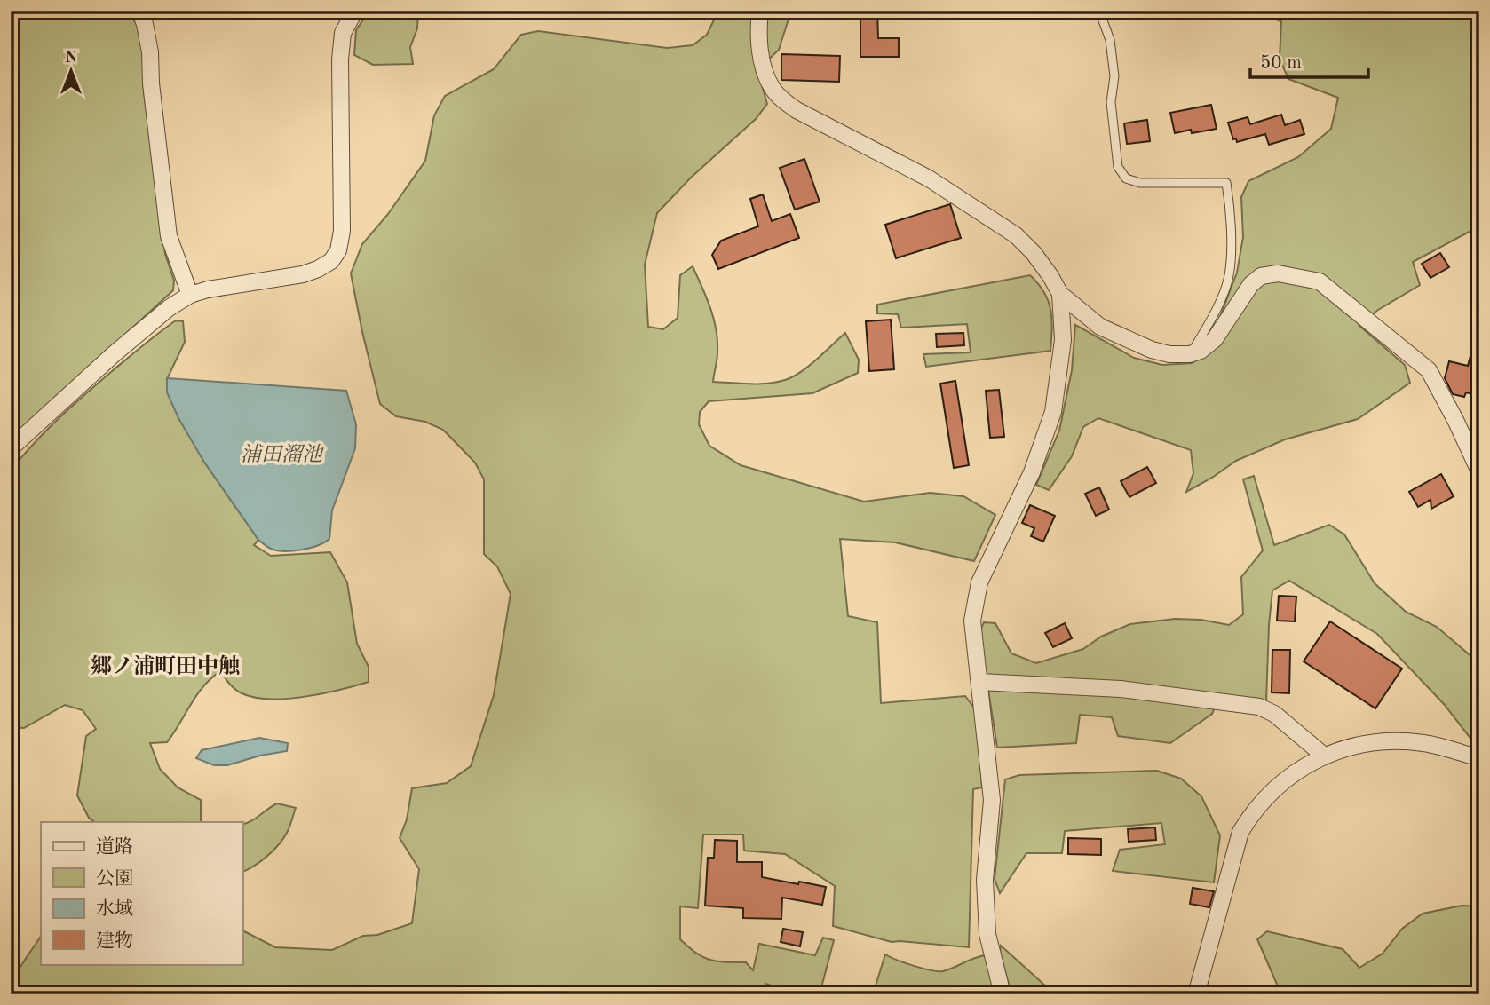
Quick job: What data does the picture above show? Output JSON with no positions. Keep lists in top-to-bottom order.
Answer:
{
  "districts": ["郷ノ浦町田中触"],
  "water": ["浦田溜池"],
  "legend": [
    "道路",
    "公園",
    "水域",
    "建物"
  ],
  "scale_bar": "50 m",
  "north": "top"
}
